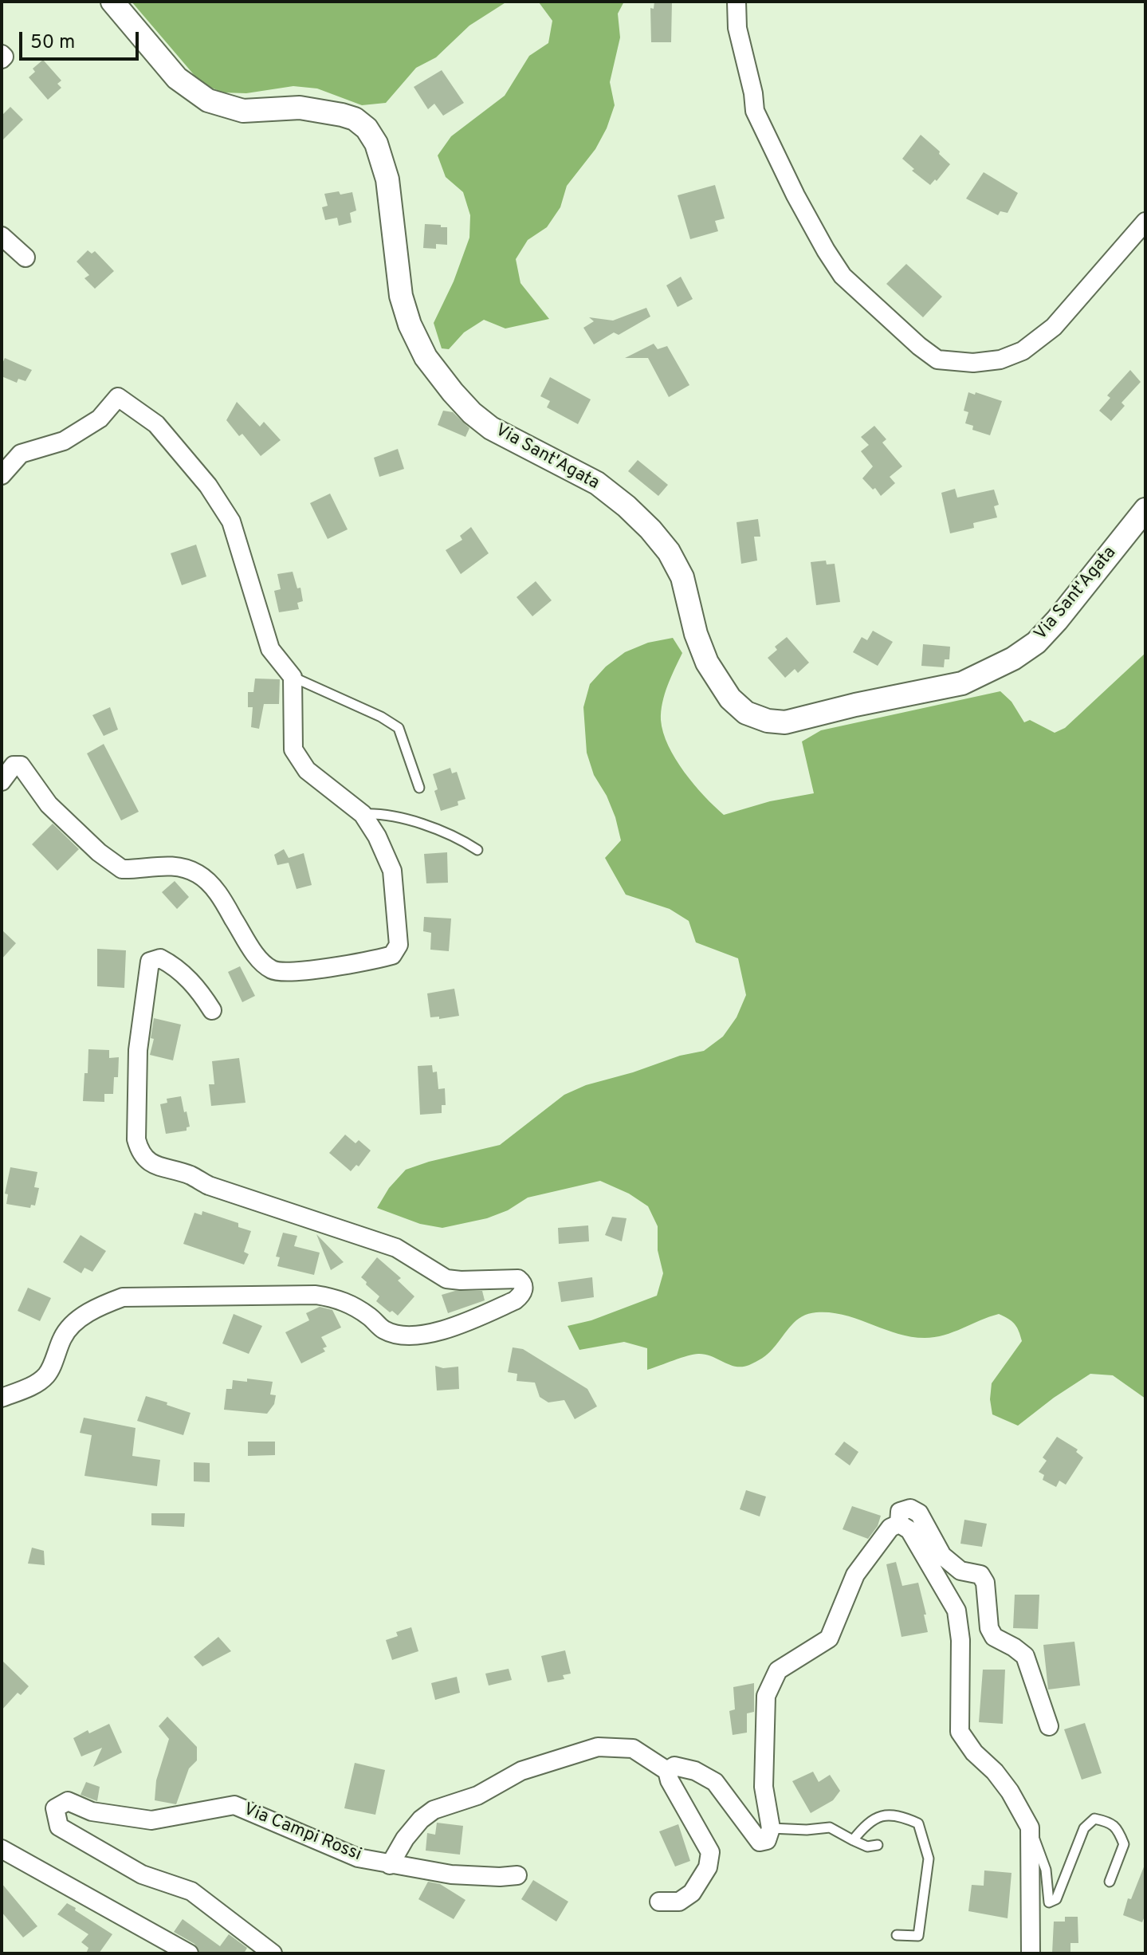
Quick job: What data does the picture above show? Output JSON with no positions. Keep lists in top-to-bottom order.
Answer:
{
  "streets": {
    "street": ["Via Sant'Agata", "Via Campi Rossi"]
  },
  "scale_bar": "50 m"
}
